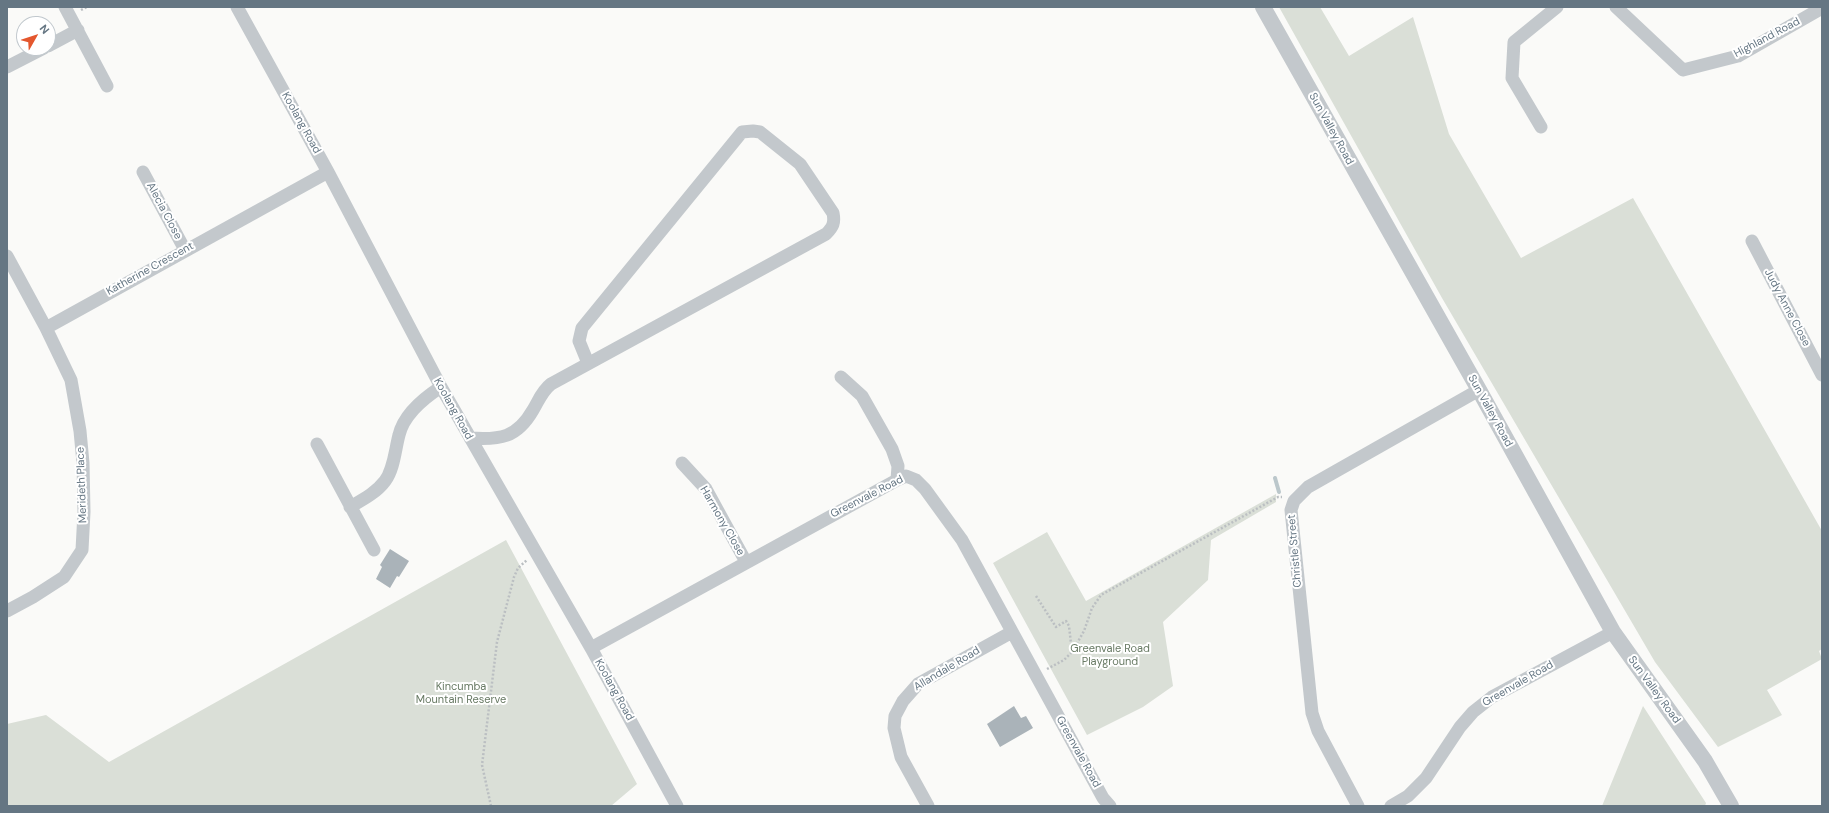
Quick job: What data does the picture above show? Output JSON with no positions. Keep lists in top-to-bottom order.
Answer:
{
  "streets": {
    "street": [
      "Highland Road",
      "Koolang Road",
      "Sun Valley Road",
      "Alecia Close",
      "Katherine Crescent",
      "Judy Anne Close",
      "Merideth Place",
      "Greenvale Road",
      "Harmony Close",
      "Christle Street",
      "Allandale Road"
    ]
  },
  "crossings": [
    ["Koolang Road", "Katherine Crescent"],
    ["Koolang Road", "Greenvale Road"],
    ["Sun Valley Road", "Greenvale Road"],
    ["Sun Valley Road", "Christle Street"],
    ["Alecia Close", "Katherine Crescent"],
    ["Katherine Crescent", "Merideth Place"],
    ["Greenvale Road", "Harmony Close"],
    ["Greenvale Road", "Allandale Road"]
  ],
  "parks": ["Greenvale Road Playground", "Kincumba Mountain Reserve"],
  "north": "top right"
}
